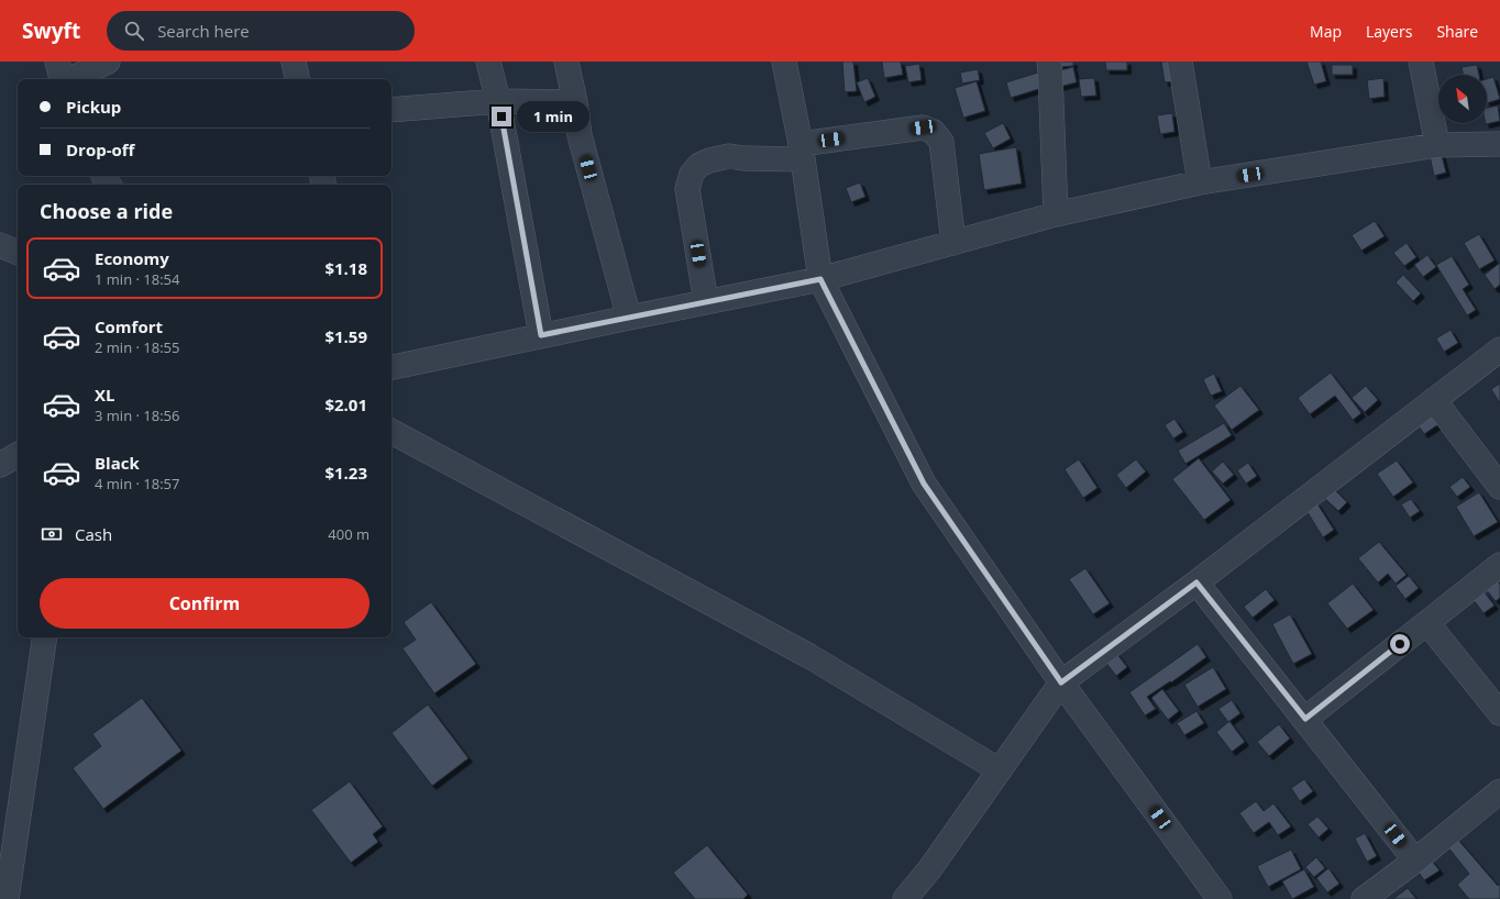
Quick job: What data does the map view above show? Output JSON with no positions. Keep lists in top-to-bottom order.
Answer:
{
  "north": "top left",
  "page": {
    "header": "Swyft",
    "search": "Search here",
    "nav": ["Map", "Layers", "Share"],
    "banner": ["Pickup", "Drop-off"],
    "bubble": "1 min",
    "heading": "Choose a ride",
    "list": [
      {
        "name": "Economy",
        "note": "1 min · 18:54",
        "value": "$1.18"
      },
      {
        "name": "Comfort",
        "note": "2 min · 18:55",
        "value": "$1.59"
      },
      {
        "name": "XL",
        "note": "3 min · 18:56",
        "value": "$2.01"
      },
      {
        "name": "Black",
        "note": "4 min · 18:57",
        "value": "$1.23"
      }
    ],
    "pay": ["Cash", "400 m"],
    "buttons": "Confirm"
  }
}
